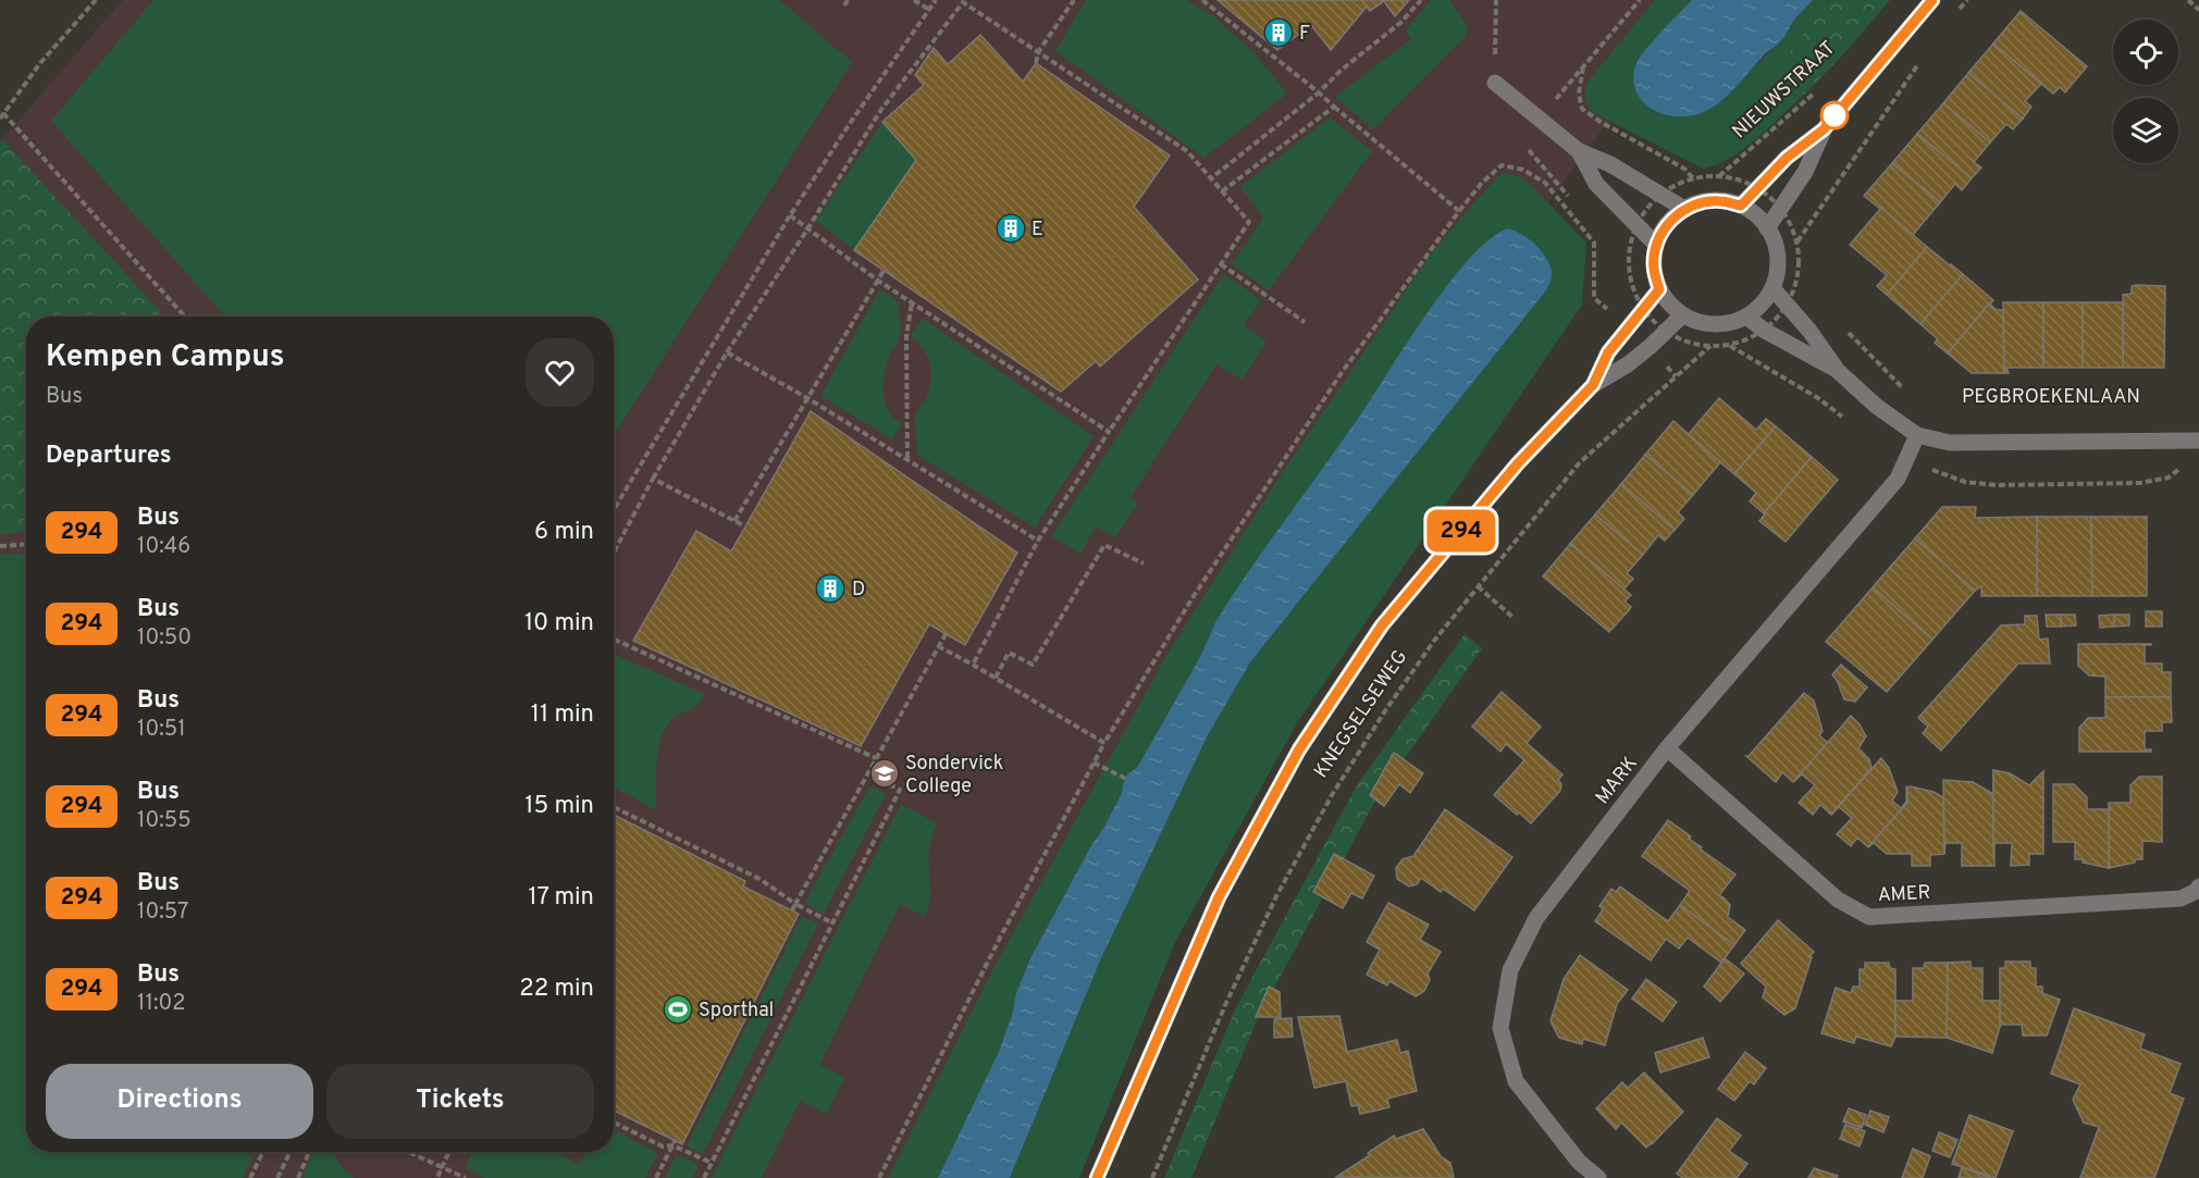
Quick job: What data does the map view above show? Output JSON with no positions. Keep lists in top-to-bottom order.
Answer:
{
  "streets": {
    "street": ["KNEGSELSEWEG", "MARK", "AMER"],
    "path": ["NIEUWSTRAAT"]
  },
  "crossings": [
    ["MARK", "AMER"]
  ],
  "places": {
    "building": ["F", "E", "D"],
    "school or university": ["Sondervick College"],
    "sports": ["Sporthal"]
  },
  "lines": ["bus line 294"],
  "page": {
    "on_map": "294",
    "heading": [
      ["Kempen Campus", "Bus"],
      "Departures"
    ],
    "list": [
      {
        "mark": "294",
        "name": "Bus",
        "note": "10:46",
        "value": "6 min"
      },
      {
        "mark": "294",
        "name": "Bus",
        "note": "10:50",
        "value": "10 min"
      },
      {
        "mark": "294",
        "name": "Bus",
        "note": "10:51",
        "value": "11 min"
      },
      {
        "mark": "294",
        "name": "Bus",
        "note": "10:55",
        "value": "15 min"
      },
      {
        "mark": "294",
        "name": "Bus",
        "note": "10:57",
        "value": "17 min"
      },
      {
        "mark": "294",
        "name": "Bus",
        "note": "11:02",
        "value": "22 min"
      }
    ],
    "buttons": ["Directions", "Tickets"]
  }
}
